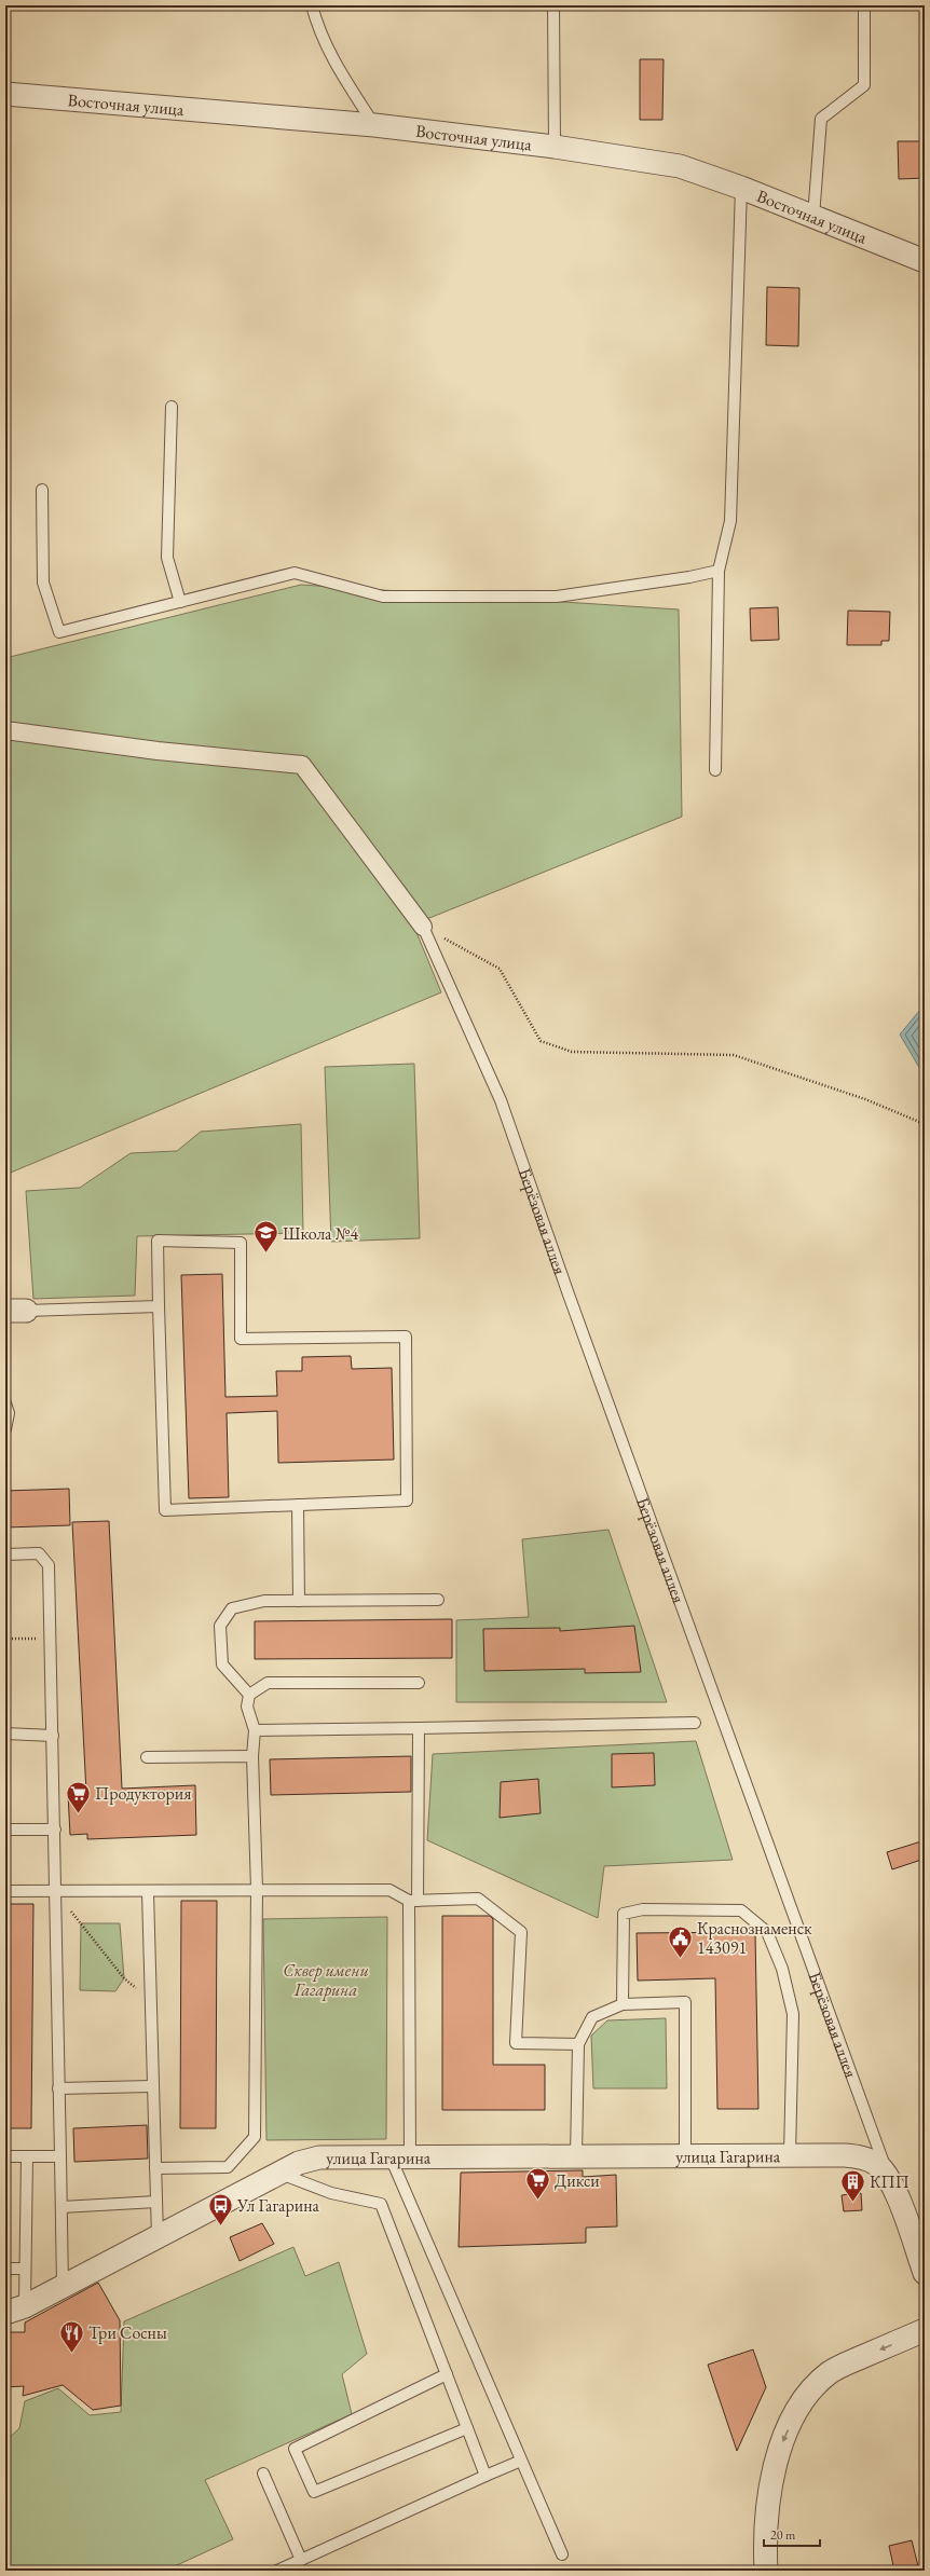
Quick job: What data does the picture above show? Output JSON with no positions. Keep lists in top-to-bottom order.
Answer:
{
  "streets": {
    "street": ["Восточная улица", "улица Гагарина"],
    "lane": ["Берёзовая аллея"]
  },
  "crossings": [
    ["Берёзовая аллея", "улица Гагарина"]
  ],
  "parks": ["Сквер имени Гагарина"],
  "places": {
    "school or university": ["Школа №4"],
    "supermarket": ["Продуктория", "Дикси"],
    "public building": ["Краснознаменск 143091"],
    "building": ["КПП"],
    "bus stop": ["Ул Гагарина"],
    "restaurant": ["Три Сосны"]
  },
  "scale_bar": "20 m"
}
